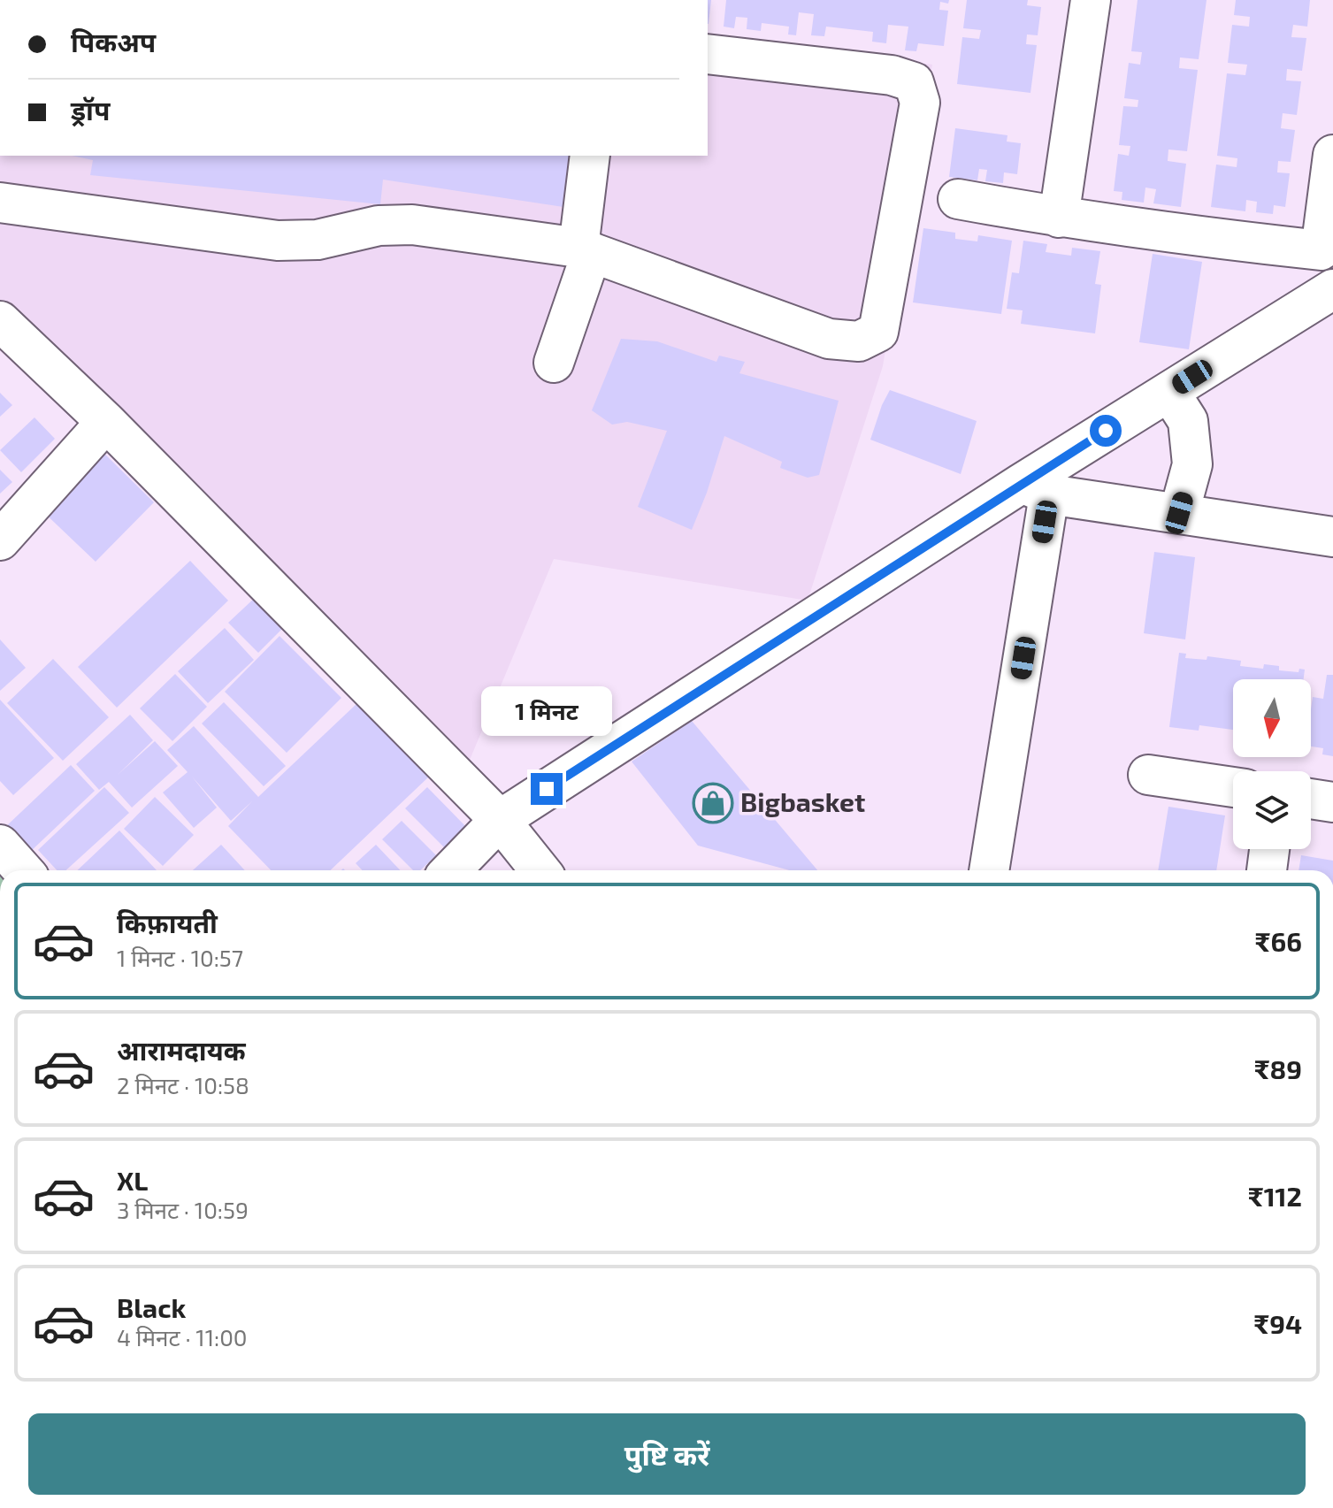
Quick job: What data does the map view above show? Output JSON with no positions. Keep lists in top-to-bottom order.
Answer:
{
  "places": {
    "shop": ["Bigbasket"]
  },
  "north": "bottom",
  "page": {
    "banner": ["पिकअप", "ड्रॉप"],
    "bubble": "1 मिनट",
    "list": [
      {
        "name": "किफ़ायती",
        "note": "1 मिनट · 10:57",
        "value": "₹66"
      },
      {
        "name": "आरामदायक",
        "note": "2 मिनट · 10:58",
        "value": "₹89"
      },
      {
        "name": "XL",
        "note": "3 मिनट · 10:59",
        "value": "₹112"
      },
      {
        "name": "Black",
        "note": "4 मिनट · 11:00",
        "value": "₹94"
      }
    ],
    "buttons": "पुष्टि करें"
  }
}
